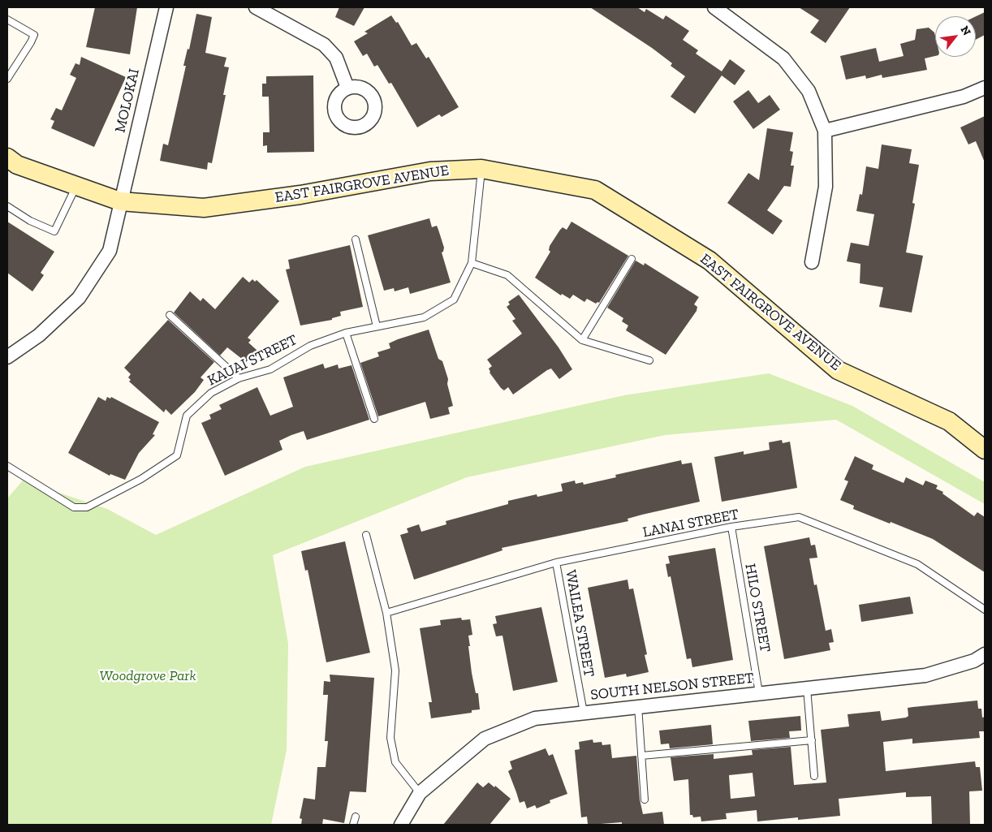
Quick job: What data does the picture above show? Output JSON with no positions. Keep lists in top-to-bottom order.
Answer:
{
  "streets": {
    "street": ["MOLOKAI", "EAST FAIRGROVE AVENUE", "SOUTH NELSON STREET"],
    "lane": [
      "KAUAI STREET",
      "LANAI STREET",
      "HILO STREET",
      "WAILEA STREET"
    ]
  },
  "crossings": [
    ["MOLOKAI", "EAST FAIRGROVE AVENUE"],
    ["EAST FAIRGROVE AVENUE", "KAUAI STREET"],
    ["LANAI STREET", "HILO STREET"],
    ["LANAI STREET", "WAILEA STREET"],
    ["HILO STREET", "SOUTH NELSON STREET"],
    ["WAILEA STREET", "SOUTH NELSON STREET"]
  ],
  "parks": ["Woodgrove Park"],
  "north": "top right"
}
